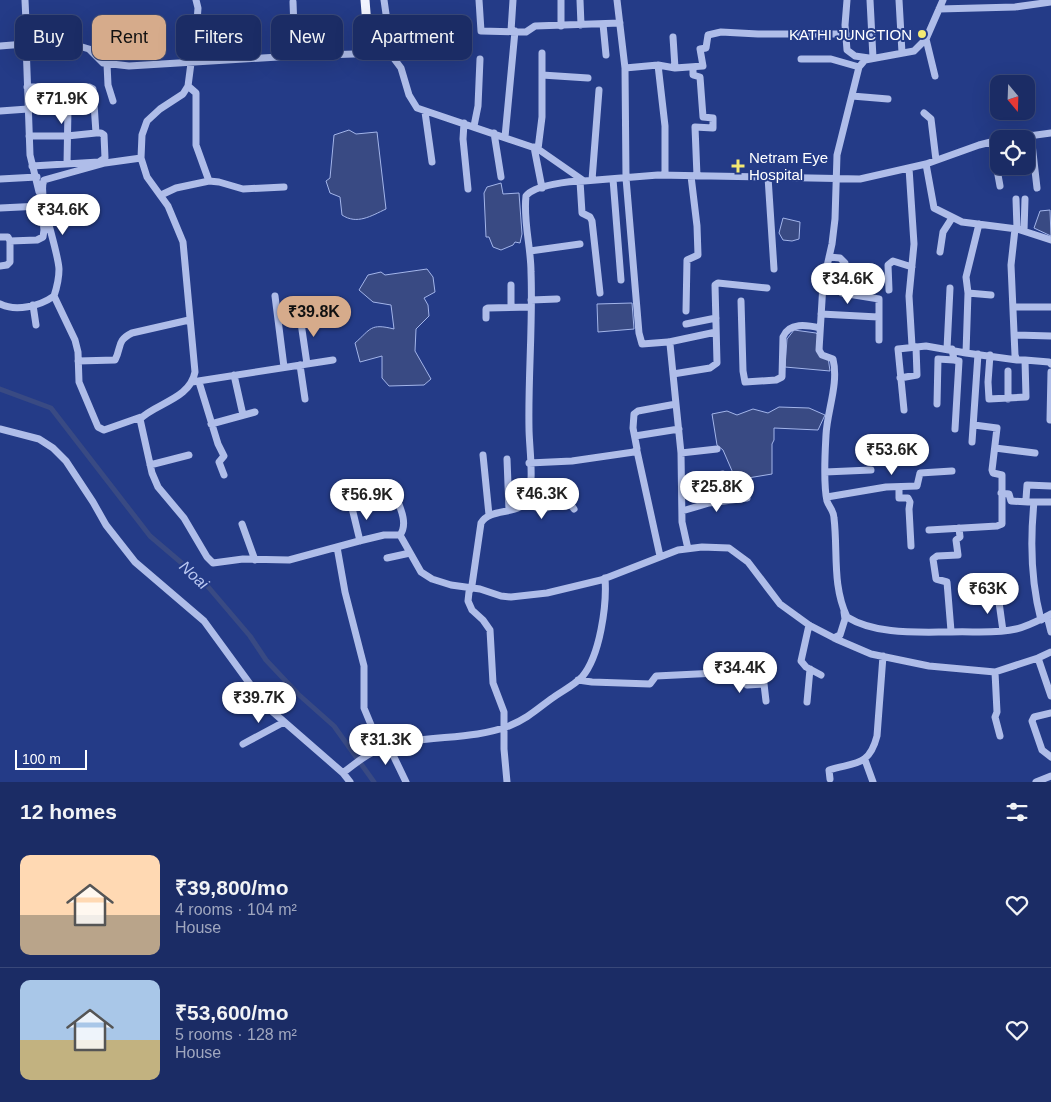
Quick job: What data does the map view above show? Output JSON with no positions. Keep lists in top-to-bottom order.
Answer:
{
  "water": ["Noai"],
  "places": {
    "other": ["KATHI JUNCTION"],
    "health": ["Netram Eye Hospital"]
  },
  "scale_bar": "100 m",
  "north": "bottom",
  "page": {
    "chip": [
      "Buy",
      "Rent",
      "Filters",
      "New",
      "Apartment"
    ],
    "price": [
      "₹71.9K",
      "₹34.6K",
      "₹34.6K",
      "₹39.8K",
      "₹53.6K",
      "₹25.8K",
      "₹46.3K",
      "₹56.9K",
      "₹63K",
      "₹34.4K",
      "₹39.7K",
      "₹31.3K"
    ],
    "scale": "100 m",
    "heading": "12 homes",
    "list": [
      {
        "name": "₹39,800/mo",
        "note": "4 rooms · 104 m² · House"
      },
      {
        "name": "₹53,600/mo",
        "note": "5 rooms · 128 m² · House"
      }
    ]
  }
}
